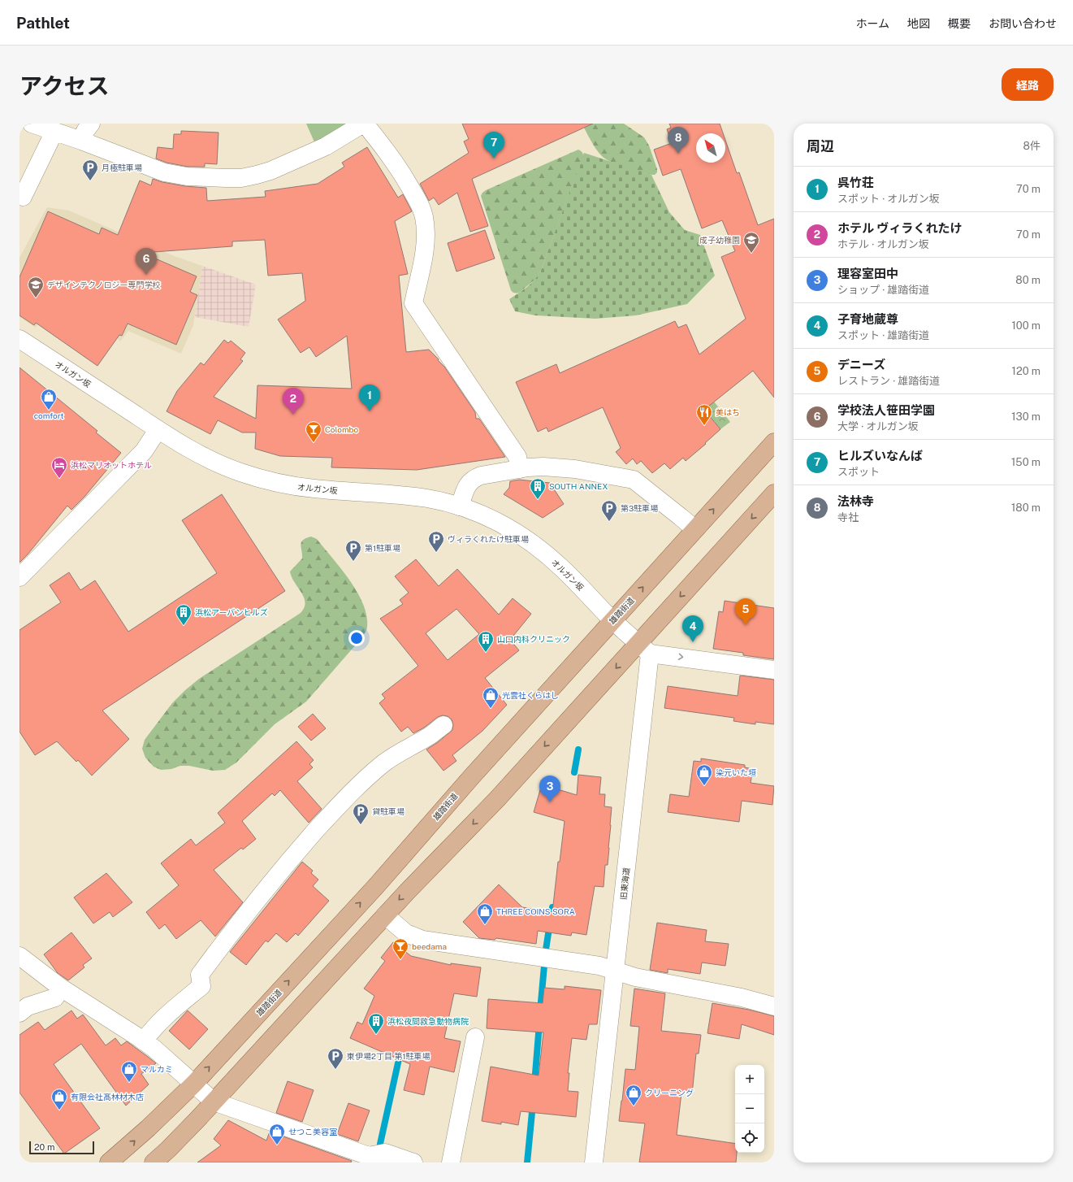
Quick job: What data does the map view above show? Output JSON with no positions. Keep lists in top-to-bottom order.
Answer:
{
  "streets": {
    "main road": ["雄踏街道"],
    "street": ["オルガン坂", "旧東海道"]
  },
  "crossings": [
    ["オルガン坂", "雄踏街道"]
  ],
  "places": {
    "parking": [
      "月極駐車場",
      "第3駐車場",
      "ヴィラくれたけ駐車場",
      "第1駐車場",
      "貸駐車場",
      "東伊場2丁目 第1駐車場"
    ],
    "school or university": ["成子幼稚園", "デザインテクノロジー専門学校"],
    "shop": [
      "comfort",
      "光雲社くらはし",
      "染元いた垣",
      "THREE COINS SORA",
      "マルカミ",
      "クリーニング",
      "有限会社髙林材木店",
      "せつこ美容室"
    ],
    "restaurant": ["美はち"],
    "bar": ["Colombo", "beedama"],
    "hotel": ["浜松マリオットホテル"],
    "building": [
      "SOUTH ANNEX",
      "浜松アーバンヒルズ",
      "山口内科クリニック",
      "浜松夜間救急動物病院"
    ]
  },
  "scale_bar": "20 m",
  "north": "top left",
  "page": {
    "header": "Pathlet",
    "nav": [
      "ホーム",
      "地図",
      "概要",
      "お問い合わせ"
    ],
    "title": "アクセス",
    "buttons": "経路",
    "heading": ["周辺", "8件"],
    "pins": [
      "8",
      "7",
      "6",
      "1",
      "2",
      "5",
      "4",
      "3"
    ],
    "list": [
      {
        "mark": "1",
        "name": "呉竹荘",
        "note": "スポット · オルガン坂",
        "value": "70 m"
      },
      {
        "mark": "2",
        "name": "ホテル ヴィラくれたけ",
        "note": "ホテル · オルガン坂",
        "value": "70 m"
      },
      {
        "mark": "3",
        "name": "理容室田中",
        "note": "ショップ · 雄踏街道",
        "value": "80 m"
      },
      {
        "mark": "4",
        "name": "子育地蔵尊",
        "note": "スポット · 雄踏街道",
        "value": "100 m"
      },
      {
        "mark": "5",
        "name": "デニーズ",
        "note": "レストラン · 雄踏街道",
        "value": "120 m"
      },
      {
        "mark": "6",
        "name": "学校法人笹田学園",
        "note": "大学 · オルガン坂",
        "value": "130 m"
      },
      {
        "mark": "7",
        "name": "ヒルズいなんば",
        "note": "スポット",
        "value": "150 m"
      },
      {
        "mark": "8",
        "name": "法林寺",
        "note": "寺社",
        "value": "180 m"
      }
    ],
    "map_buttons": ["+", "−"],
    "scale": "20 m"
  }
}
